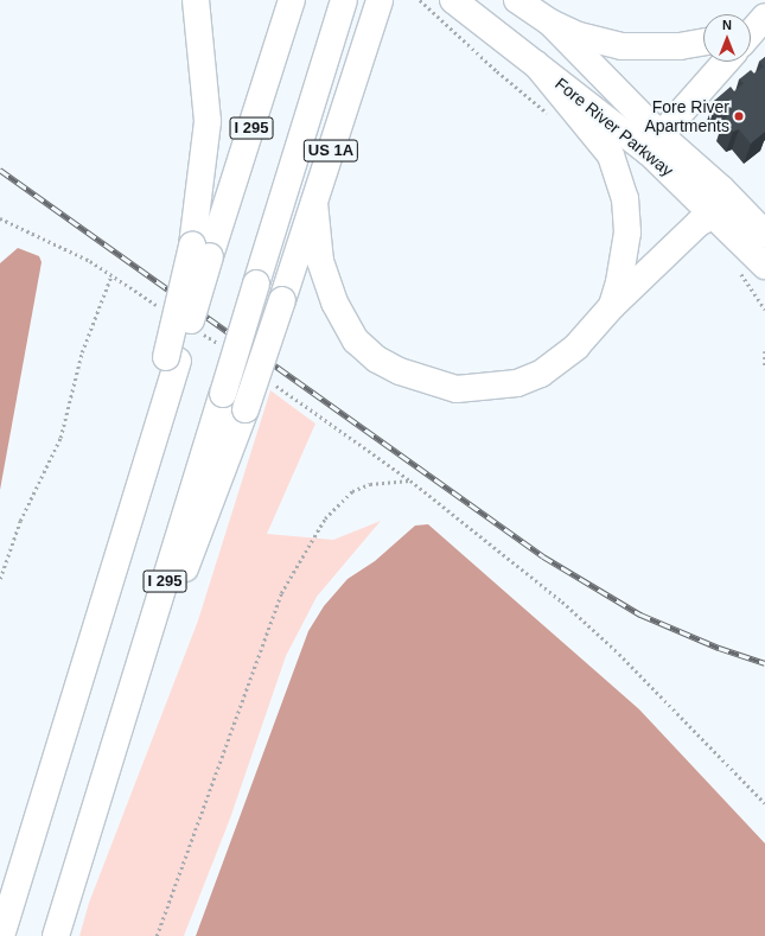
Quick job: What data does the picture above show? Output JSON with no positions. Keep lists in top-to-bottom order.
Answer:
{
  "streets": {
    "main road": ["Fore River Parkway", "I 295", "US 1A"]
  },
  "crossings": [
    ["I 295", "US 1A"]
  ],
  "places": ["Fore River Apartments"],
  "north": "top"
}
